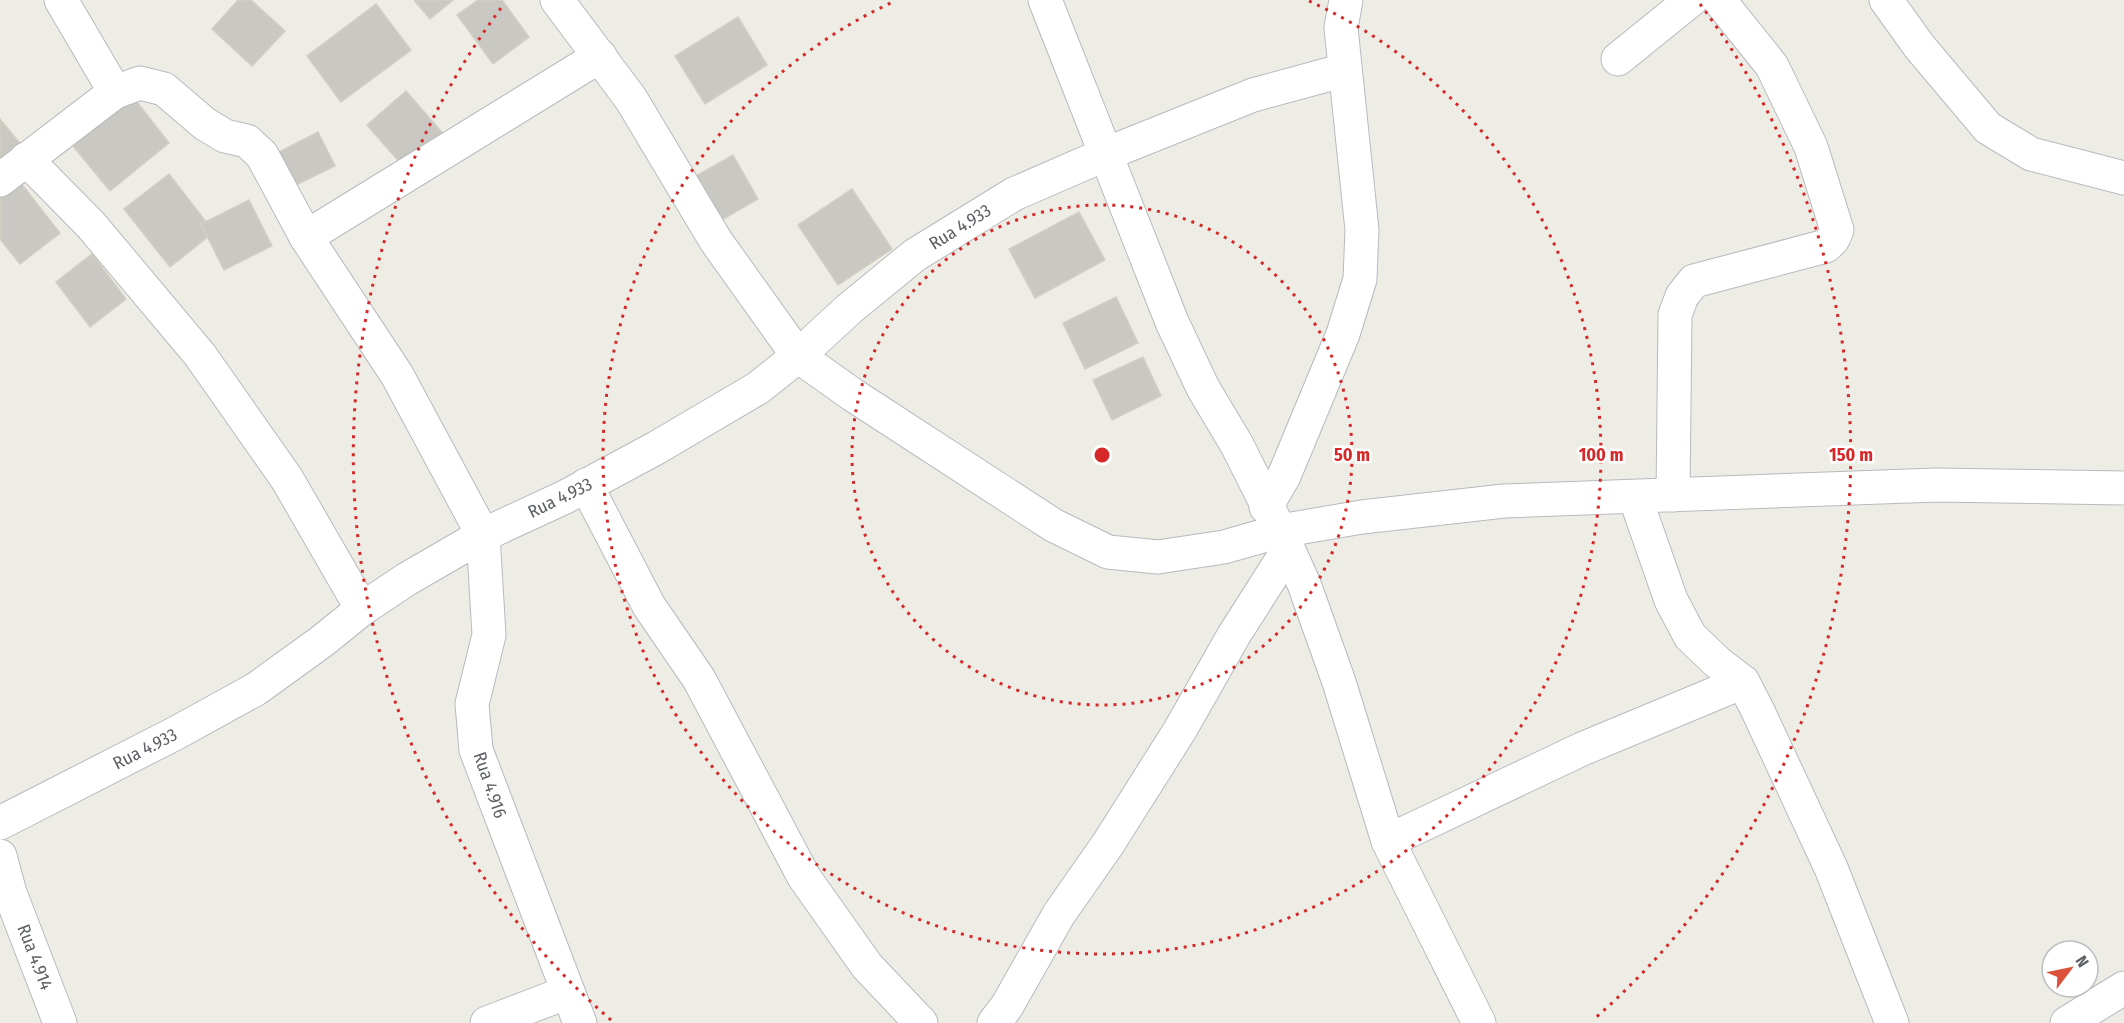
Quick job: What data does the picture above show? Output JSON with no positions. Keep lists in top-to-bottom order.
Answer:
{
  "streets": {
    "street": ["Rua 4.933", "Rua 4.916", "Rua 4.914"]
  },
  "crossings": [
    ["Rua 4.933", "Rua 4.916"]
  ],
  "north": "top right",
  "rings": ["50 m", "100 m", "150 m"]
}
